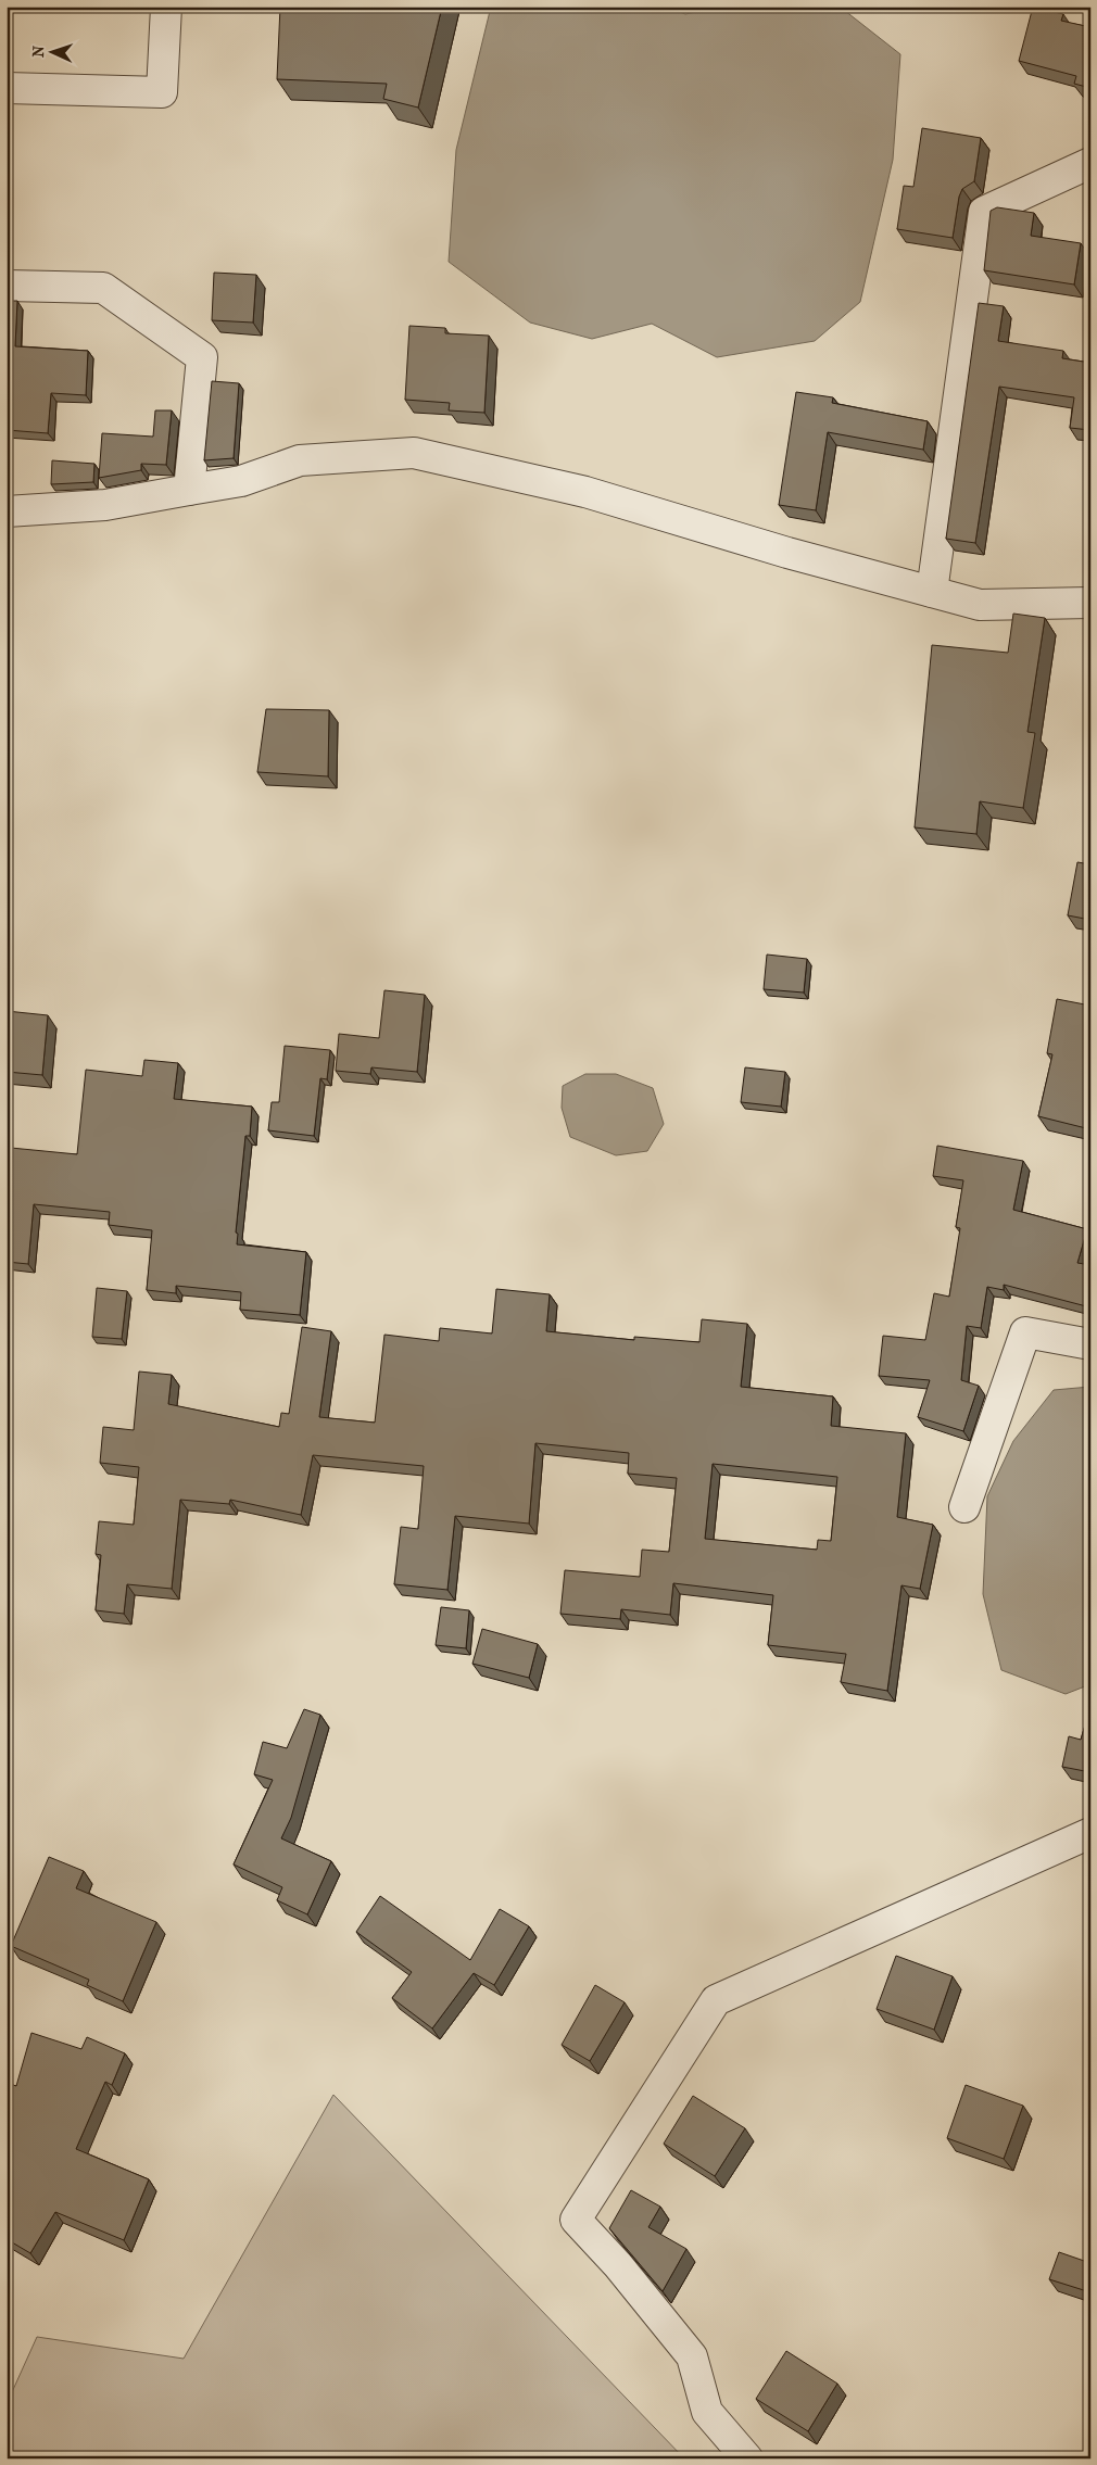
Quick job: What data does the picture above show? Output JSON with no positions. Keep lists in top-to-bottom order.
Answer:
{
  "north": "left"
}
